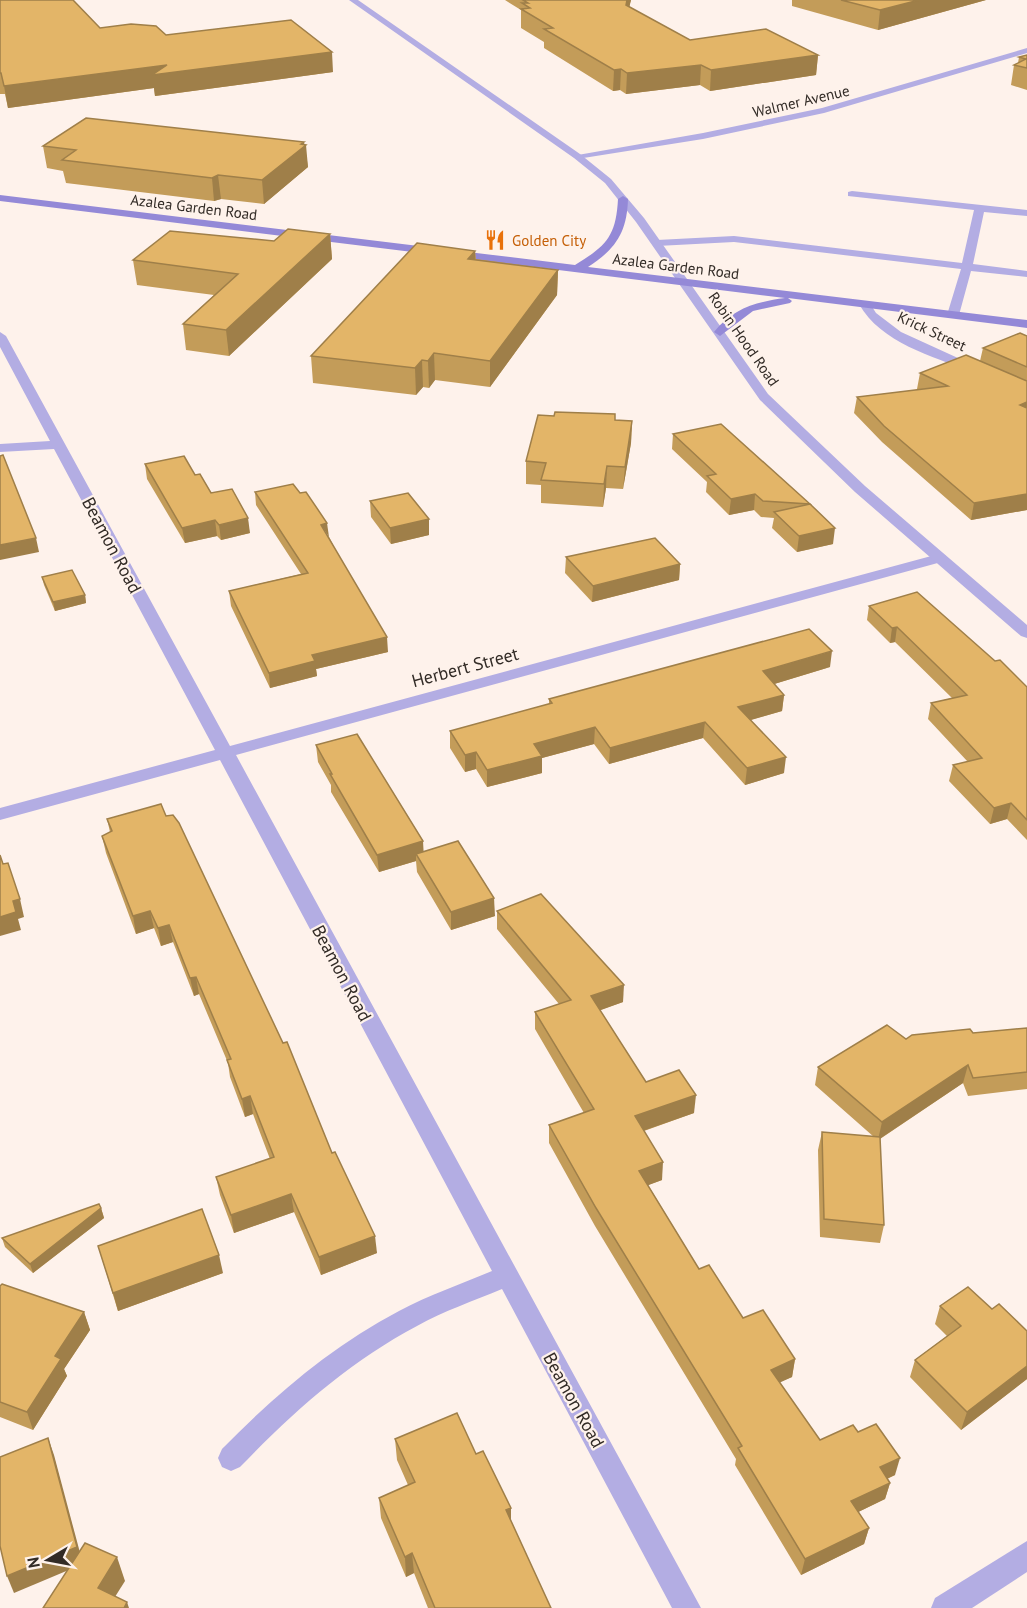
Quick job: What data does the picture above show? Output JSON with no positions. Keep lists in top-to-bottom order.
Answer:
{
  "streets": {
    "main road": ["Azalea Garden Road"],
    "street": [
      "Walmer Avenue",
      "Krick Street",
      "Robin Hood Road",
      "Beamon Road",
      "Herbert Street"
    ]
  },
  "crossings": [
    ["Walmer Avenue", "Robin Hood Road"],
    ["Azalea Garden Road", "Krick Street"],
    ["Azalea Garden Road", "Robin Hood Road"],
    ["Robin Hood Road", "Herbert Street"],
    ["Beamon Road", "Herbert Street"]
  ],
  "places": {
    "restaurant": ["Golden City"]
  },
  "north": "left"
}
